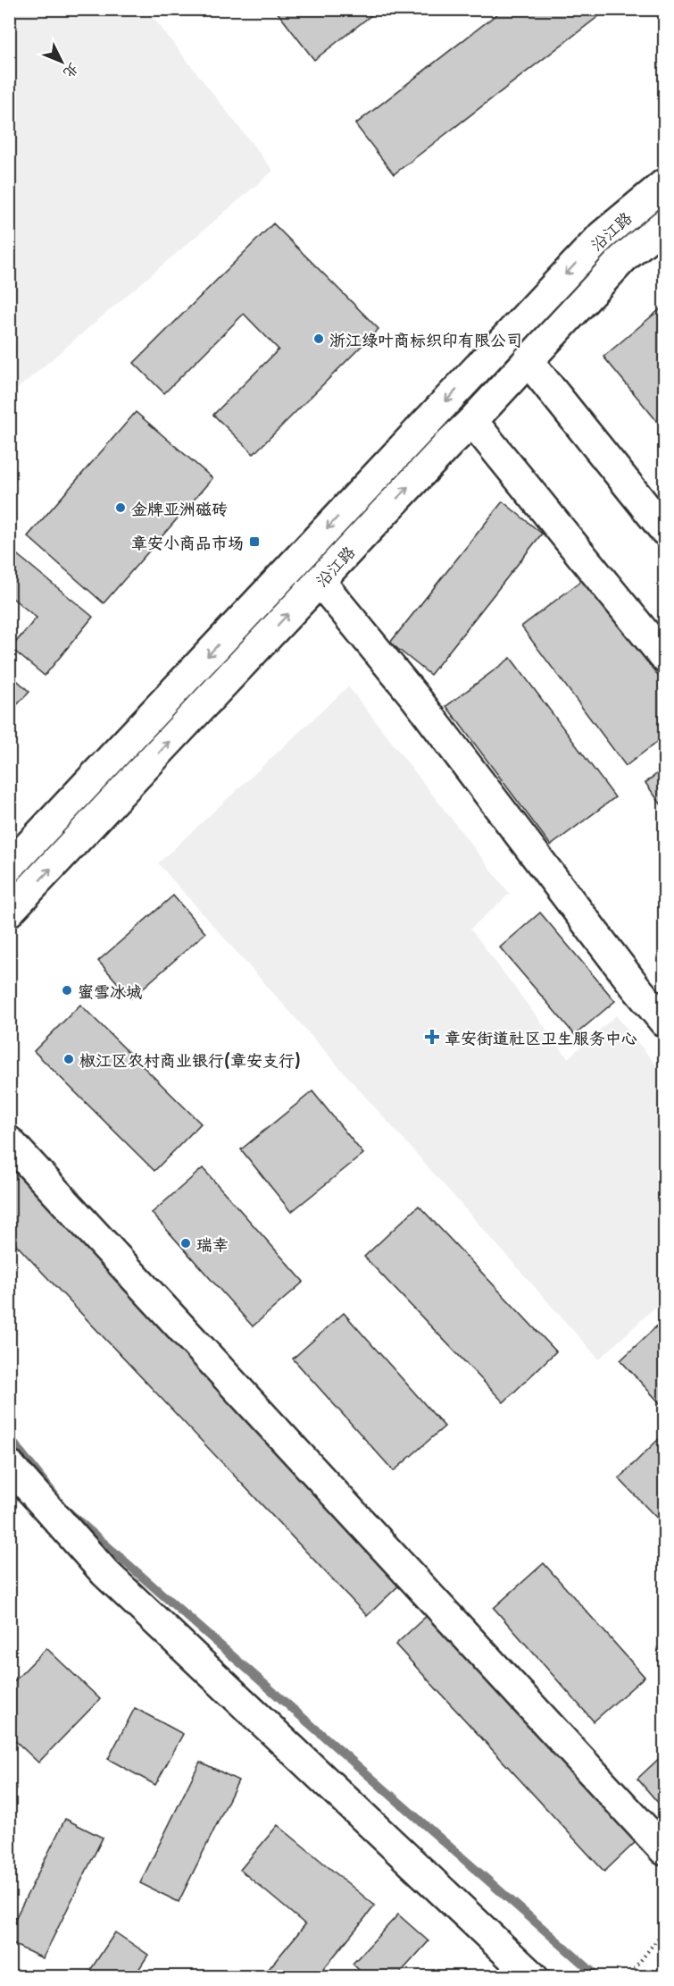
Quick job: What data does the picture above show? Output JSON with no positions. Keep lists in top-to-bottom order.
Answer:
{
  "streets": {
    "street": ["沿江路"]
  },
  "places": {
    "other": [
      "浙江绿叶商标织印有限公司",
      "金牌亚洲磁砖",
      "蜜雪冰城",
      "椒江区农村商业银行(章安支行)",
      "瑞幸"
    ],
    "transit": ["章安小商品市场"],
    "health": ["章安街道社区卫生服务中心"]
  },
  "north": "bottom right"
}
